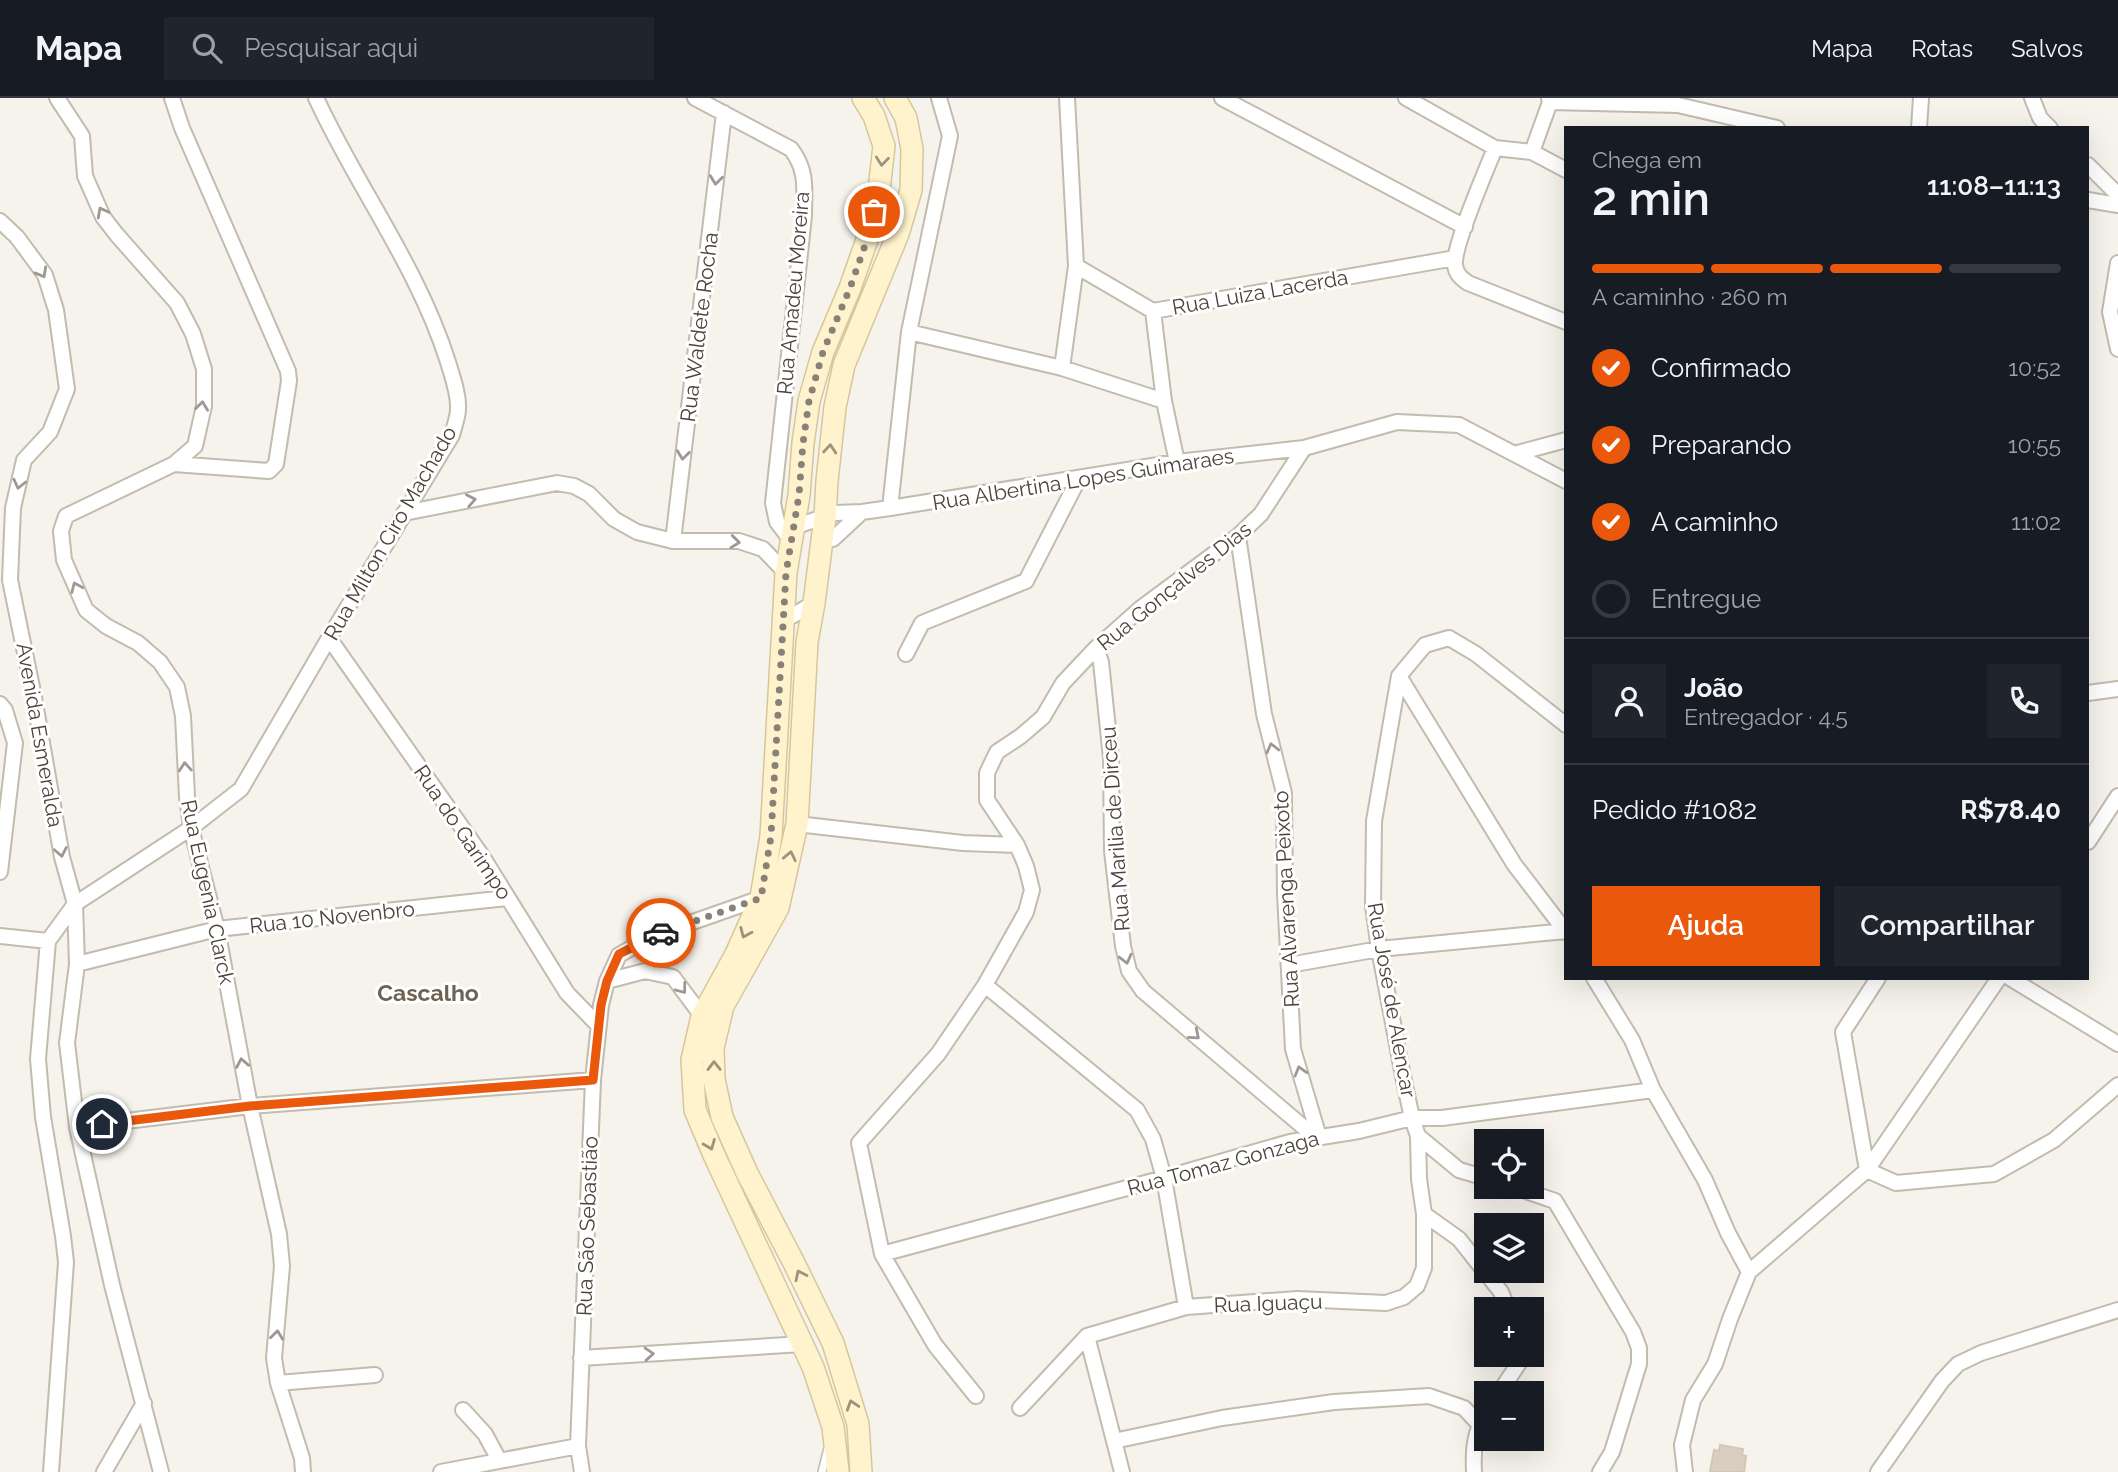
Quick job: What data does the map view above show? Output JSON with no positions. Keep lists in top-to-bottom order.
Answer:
{
  "streets": {
    "street": [
      "Rua Luiza Lacerda",
      "Rua Amadeu Moreira",
      "Rua Waldete Rocha",
      "Rua Albertina Lopes Guimaraes",
      "Rua Milton Ciro Machado",
      "Rua Gonçalves Dias",
      "Avenida Esmeralda",
      "Rua Marilia de Dirceu",
      "Rua do Garimpo",
      "Rua Eugenia Clarck",
      "Rua Alvarenga Peixoto",
      "Rua 10 Novenbro",
      "Rua José de Alencar",
      "Rua Tomaz Gonzaga",
      "Rua São Sebastião",
      "Rua Iguaçu"
    ]
  },
  "crossings": [
    ["Rua Amadeu Moreira", "Rua Waldete Rocha"],
    ["Rua Amadeu Moreira", "Rua Albertina Lopes Guimaraes"],
    ["Rua Albertina Lopes Guimaraes", "Rua Gonçalves Dias"],
    ["Rua Milton Ciro Machado", "Avenida Esmeralda"],
    ["Rua Milton Ciro Machado", "Rua do Garimpo"],
    ["Rua Milton Ciro Machado", "Rua Eugenia Clarck"],
    ["Rua Gonçalves Dias", "Rua Marilia de Dirceu"],
    ["Rua Gonçalves Dias", "Rua Alvarenga Peixoto"],
    ["Rua Gonçalves Dias", "Rua Tomaz Gonzaga"],
    ["Avenida Esmeralda", "Rua 10 Novenbro"],
    ["Rua Marilia de Dirceu", "Rua Alvarenga Peixoto"],
    ["Rua Marilia de Dirceu", "Rua Tomaz Gonzaga"],
    ["Rua do Garimpo", "Rua 10 Novenbro"],
    ["Rua do Garimpo", "Rua São Sebastião"],
    ["Rua Eugenia Clarck", "Rua 10 Novenbro"],
    ["Rua Alvarenga Peixoto", "Rua Tomaz Gonzaga"],
    ["Rua José de Alencar", "Rua Tomaz Gonzaga"],
    ["Rua José de Alencar", "Rua Iguaçu"],
    ["Rua Tomaz Gonzaga", "Rua Iguaçu"]
  ],
  "one_way": [
    "Rua Waldete Rocha",
    "Avenida Esmeralda",
    "Rua Eugenia Clarck",
    "Rua Alvarenga Peixoto"
  ],
  "districts": ["Cascalho"],
  "page": {
    "header": "Mapa",
    "search": "Pesquisar aqui",
    "nav": ["Mapa", "Rotas", "Salvos"],
    "heading": ["2 min", "Chega em", "11:08–11:13"],
    "panel": [
      "João",
      "Entregador · 4.5",
      "Pedido #1082",
      "R$78.40"
    ],
    "bar": "A caminho · 260 m",
    "list": [
      ["Confirmado", "10:52"],
      ["Preparando", "10:55"],
      ["A caminho", "11:02"],
      "Entregue"
    ],
    "buttons": ["Ajuda", "Compartilhar"],
    "map_buttons": ["+", "−"]
  }
}
